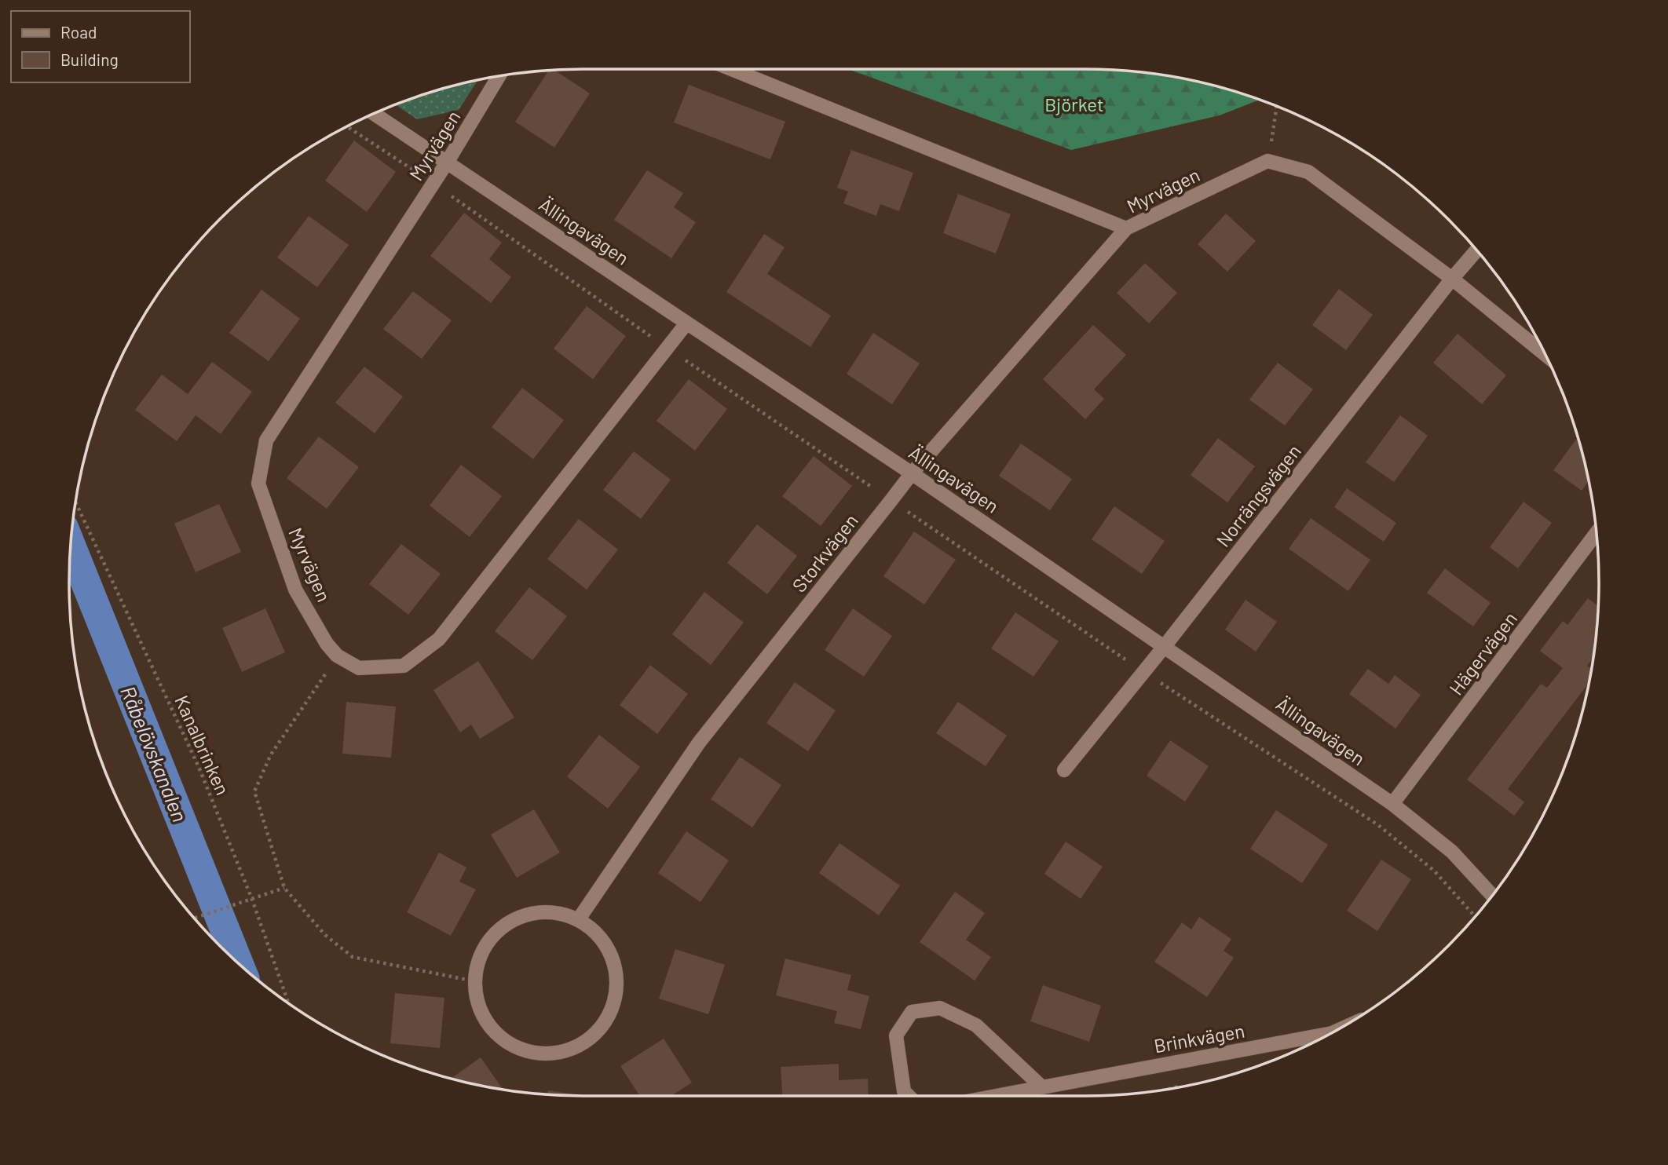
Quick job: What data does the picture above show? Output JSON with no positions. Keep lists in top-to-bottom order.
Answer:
{
  "streets": {
    "street": [
      "Myrvägen",
      "Ällingavägen",
      "Norrängsvägen",
      "Storkvägen",
      "Hägervägen",
      "Brinkvägen"
    ],
    "path": ["Kanalbrinken"]
  },
  "crossings": [
    ["Myrvägen", "Ällingavägen"],
    ["Myrvägen", "Storkvägen"],
    ["Ällingavägen", "Norrängsvägen"],
    ["Ällingavägen", "Storkvägen"],
    ["Ällingavägen", "Hägervägen"]
  ],
  "water": ["Råbelövskanalen"],
  "parks": ["Björket"],
  "legend": ["Road", "Building"]
}
